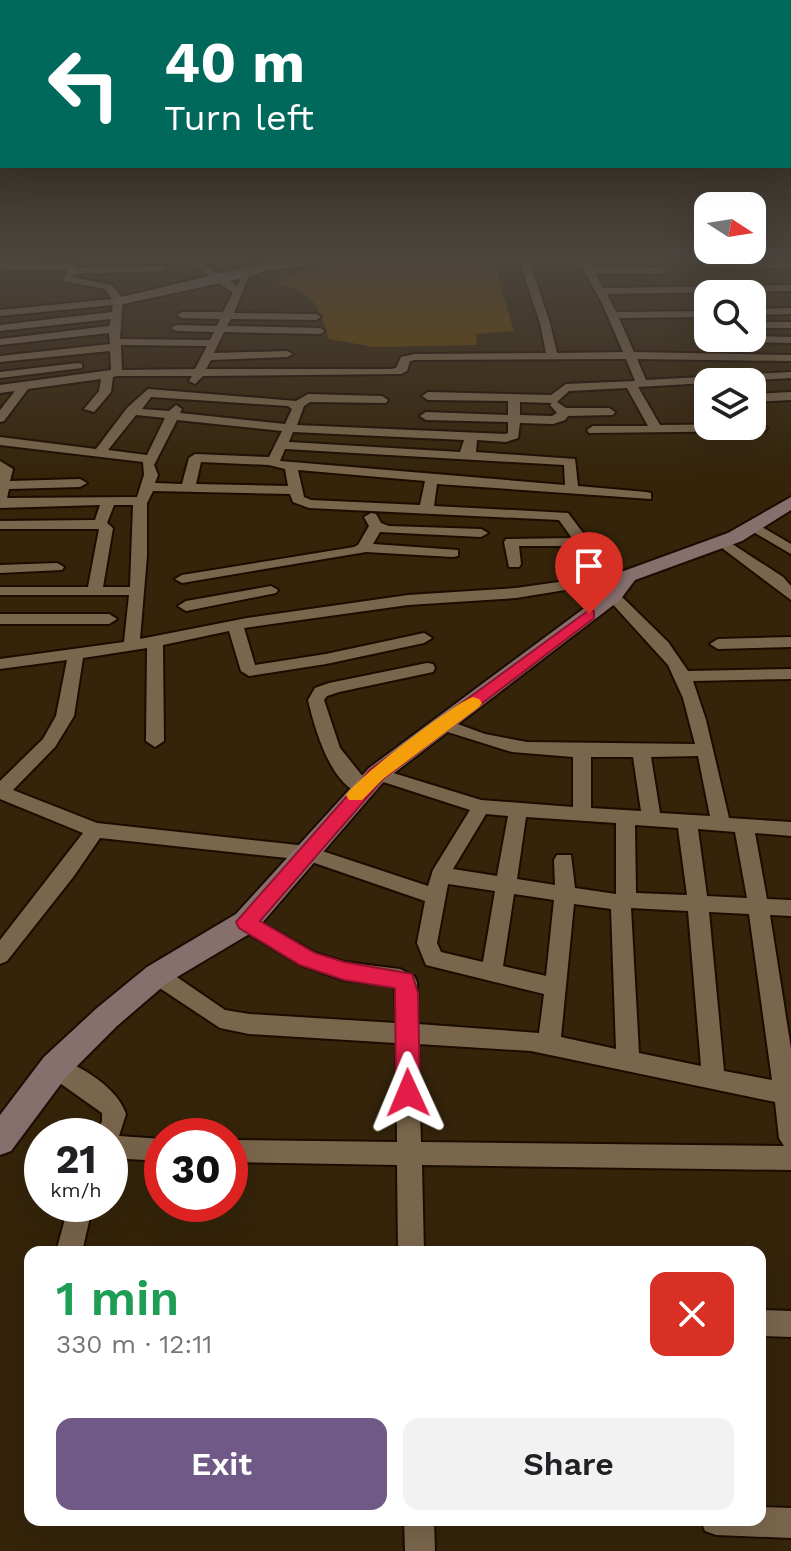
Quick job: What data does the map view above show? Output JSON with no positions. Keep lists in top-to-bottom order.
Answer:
{
  "north": "right",
  "page": {
    "turn": ["40 m", "Turn left"],
    "speed": "21 km/h",
    "limit": "30",
    "heading": ["1 min", "330 m · 12:11"],
    "buttons": ["Exit", "Share"]
  }
}
